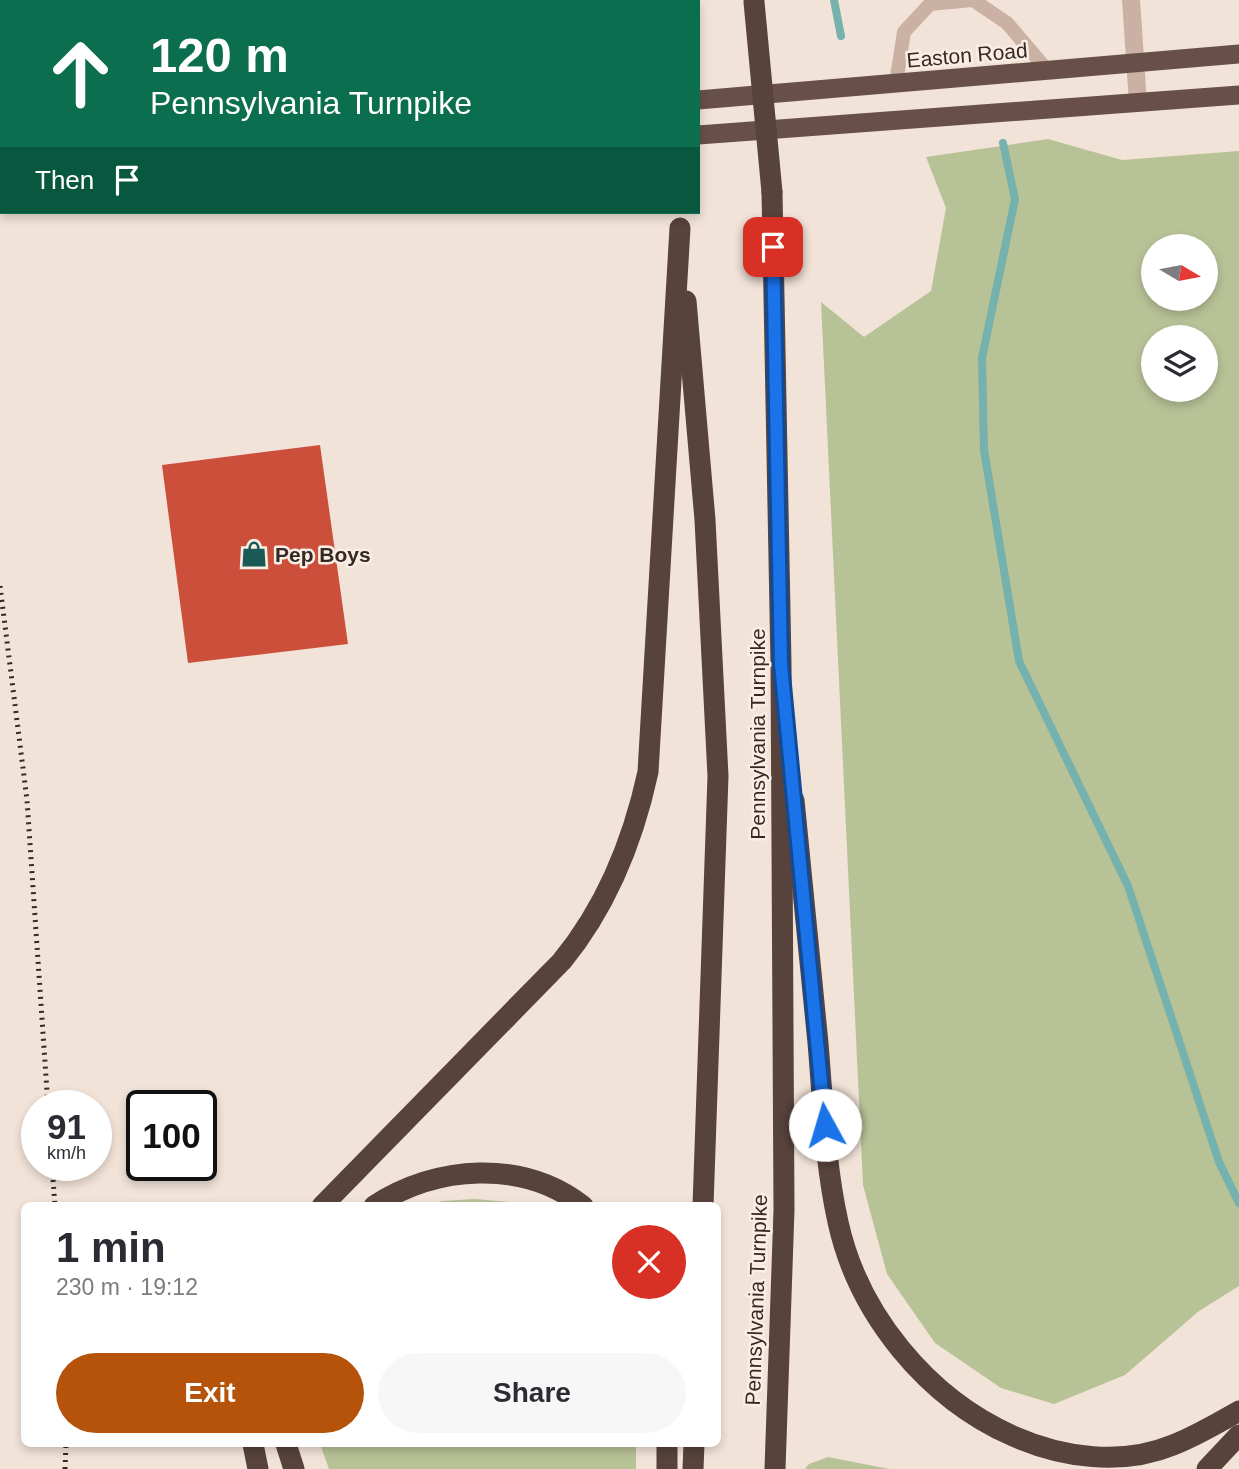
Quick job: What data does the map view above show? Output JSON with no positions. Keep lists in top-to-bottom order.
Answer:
{
  "streets": {
    "highway": ["Easton Road", "Pennsylvania Turnpike"]
  },
  "places": {
    "shop": ["Pep Boys"]
  },
  "north": "right",
  "page": {
    "turn": ["120 m", "Pennsylvania Turnpike"],
    "then": "Then",
    "speed": "91 km/h",
    "limit": "100",
    "heading": ["1 min", "230 m · 19:12"],
    "buttons": ["Exit", "Share"]
  }
}
